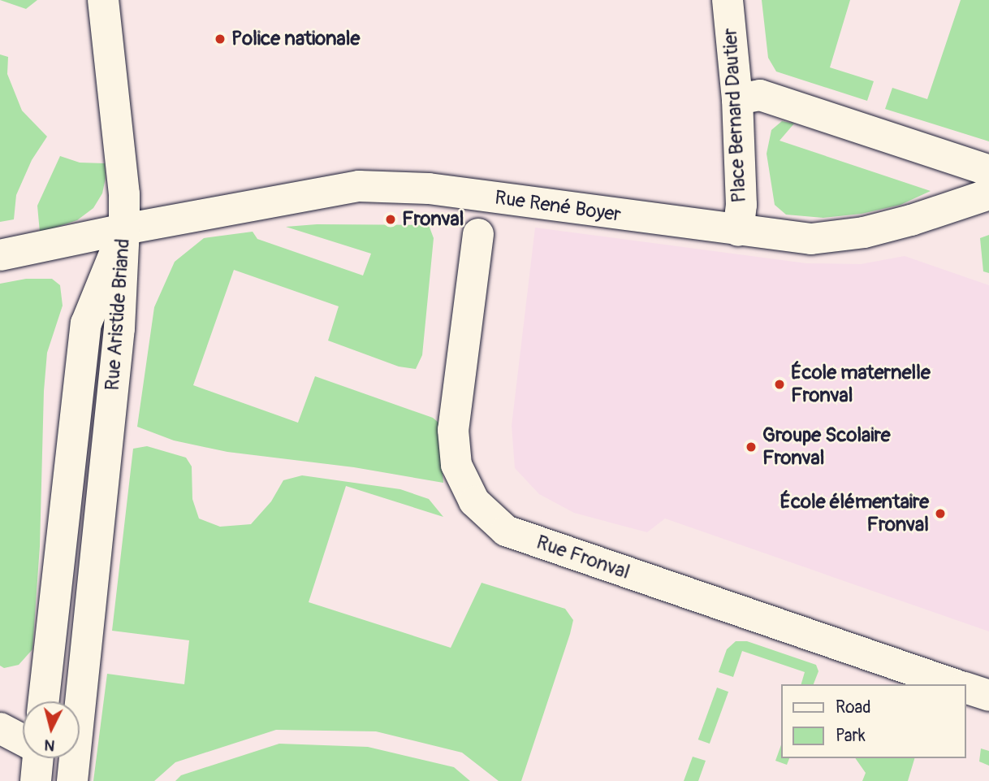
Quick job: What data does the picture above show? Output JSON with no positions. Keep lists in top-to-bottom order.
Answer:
{
  "streets": {
    "street": [
      "Place Bernard Dautier",
      "Rue René Boyer",
      "Rue Aristide Briand",
      "Rue Fronval"
    ]
  },
  "crossings": [
    ["Place Bernard Dautier", "Rue René Boyer"],
    ["Rue René Boyer", "Rue Aristide Briand"]
  ],
  "places": [
    "Police nationale",
    "Fronval",
    "École maternelle Fronval",
    "Groupe Scolaire Fronval",
    "École élémentaire Fronval"
  ],
  "legend": ["Road", "Park"],
  "north": "bottom"
}
